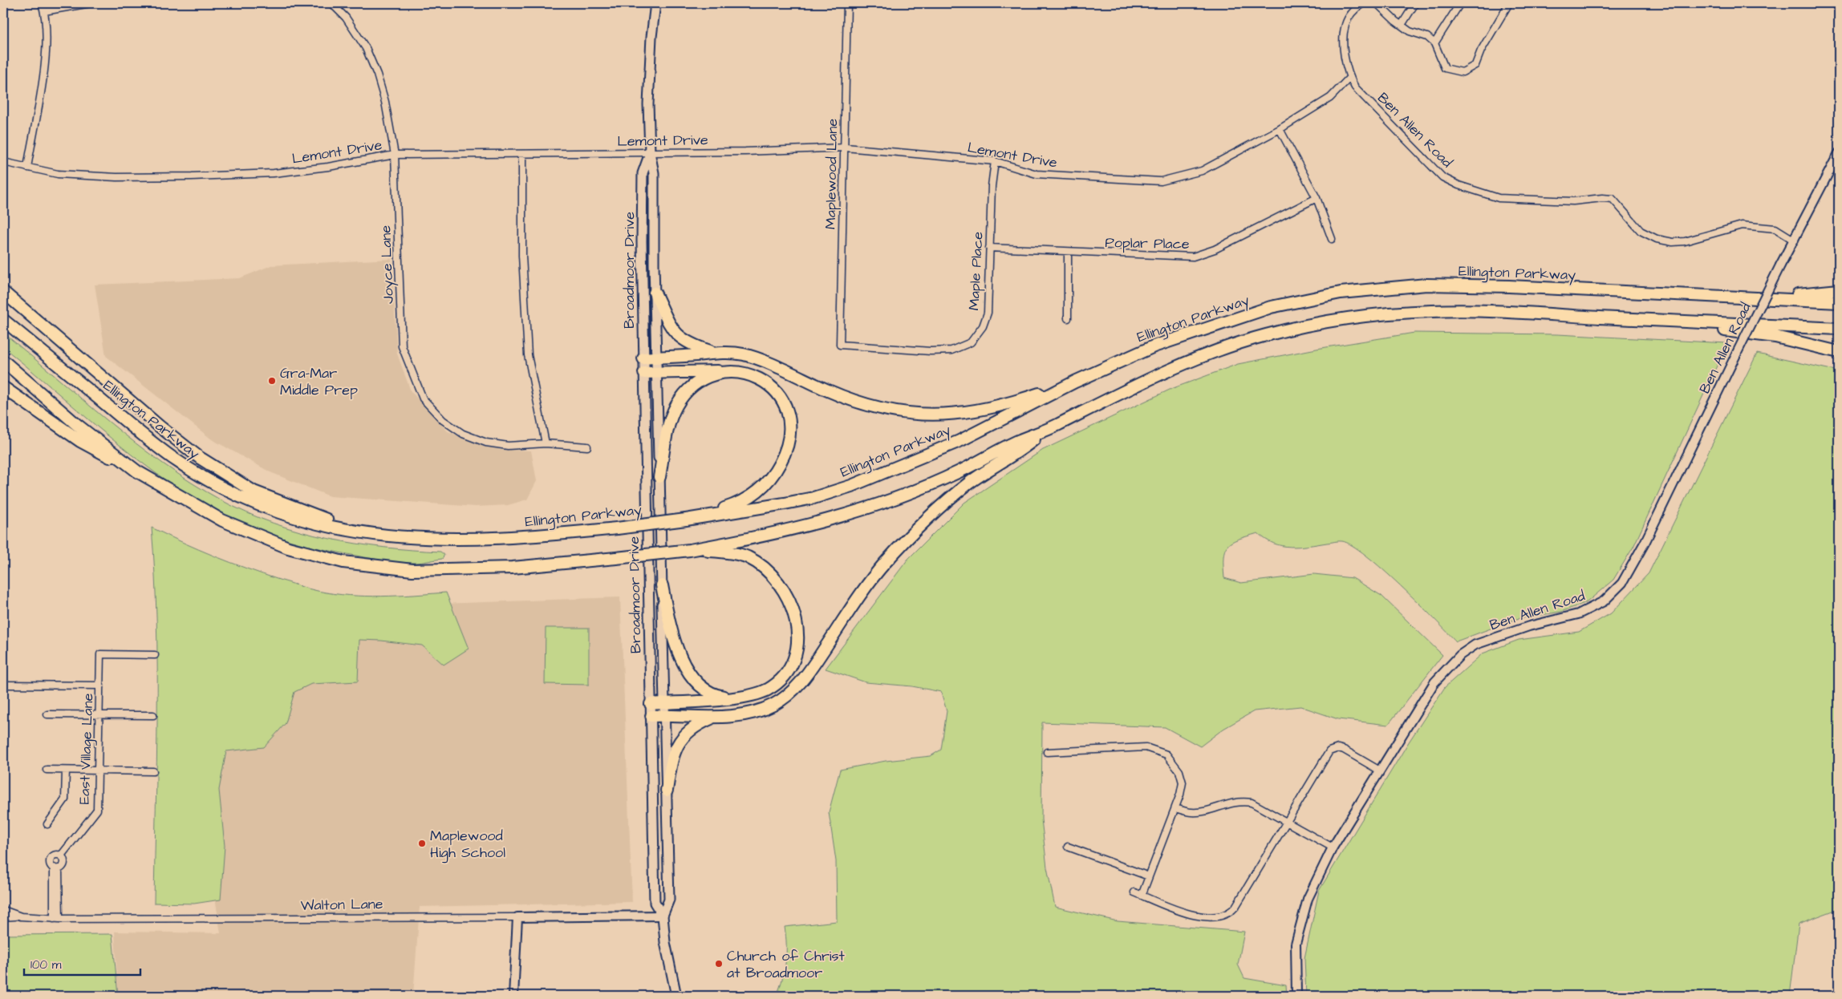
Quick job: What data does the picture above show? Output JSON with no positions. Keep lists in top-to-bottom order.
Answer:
{
  "streets": {
    "highway": ["Ellington Parkway"],
    "main road": ["Broadmoor Drive"],
    "street": [
      "Ben Allen Road",
      "Lemont Drive",
      "Maplewood Lane",
      "Poplar Place",
      "Joyce Lane",
      "Maple Place",
      "East Village Lane",
      "Walton Lane"
    ]
  },
  "crossings": [
    ["Ben Allen Road", "Lemont Drive"],
    ["Lemont Drive", "Maplewood Lane"],
    ["Lemont Drive", "Joyce Lane"],
    ["Lemont Drive", "Broadmoor Drive"],
    ["Lemont Drive", "Maple Place"],
    ["Maplewood Lane", "Maple Place"],
    ["Poplar Place", "Maple Place"],
    ["Broadmoor Drive", "Walton Lane"],
    ["East Village Lane", "Walton Lane"]
  ],
  "places": ["Gra-Mar Middle Prep", "Maplewood High School", "Church of Christ at Broadmoor"],
  "scale_bar": "100 m"
}
